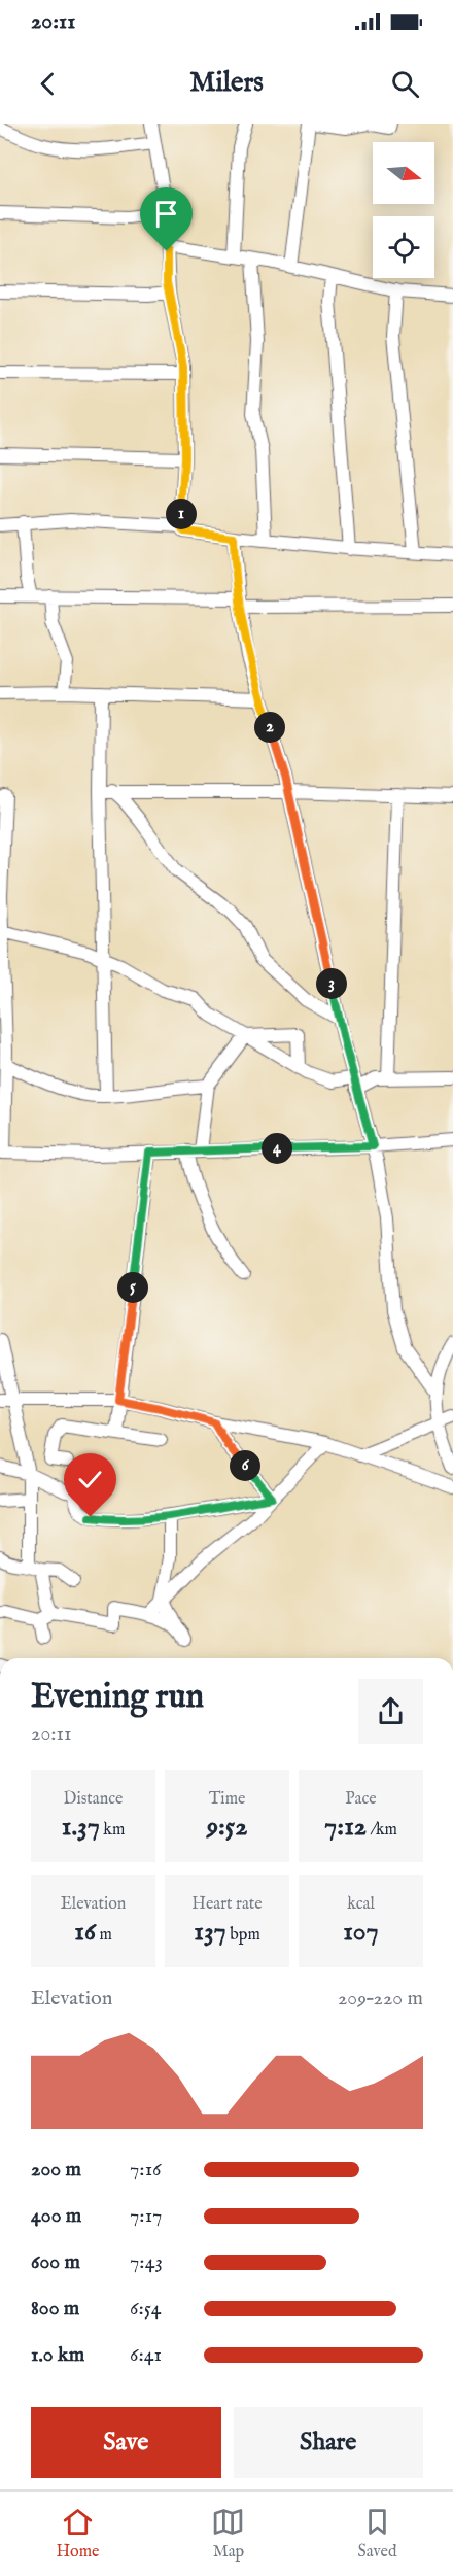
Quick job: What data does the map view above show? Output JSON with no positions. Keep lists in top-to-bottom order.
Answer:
{
  "north": "right",
  "page": {
    "status": "20:11",
    "header": "Milers",
    "pins": [
      "1",
      "2",
      "3",
      "4",
      "5",
      "6"
    ],
    "heading": ["Evening run", "20:11"],
    "stats": [
      ["Distance", "1.37 km"],
      ["Time", "9:52"],
      ["Pace", "7:12 /km"],
      ["Elevation", "16 m"],
      ["Heart rate", "137 bpm"],
      ["kcal", "107"]
    ],
    "chart": ["Elevation", "209–220 m"],
    "list": [
      {
        "name": "200 m",
        "note": "7:16"
      },
      {
        "name": "400 m",
        "note": "7:17"
      },
      {
        "name": "600 m",
        "note": "7:43"
      },
      {
        "name": "800 m",
        "note": "6:54"
      },
      {
        "name": "1.0 km",
        "note": "6:41"
      }
    ],
    "buttons": ["Save", "Share"],
    "tabs": ["Home", "Map", "Saved"]
  }
}
